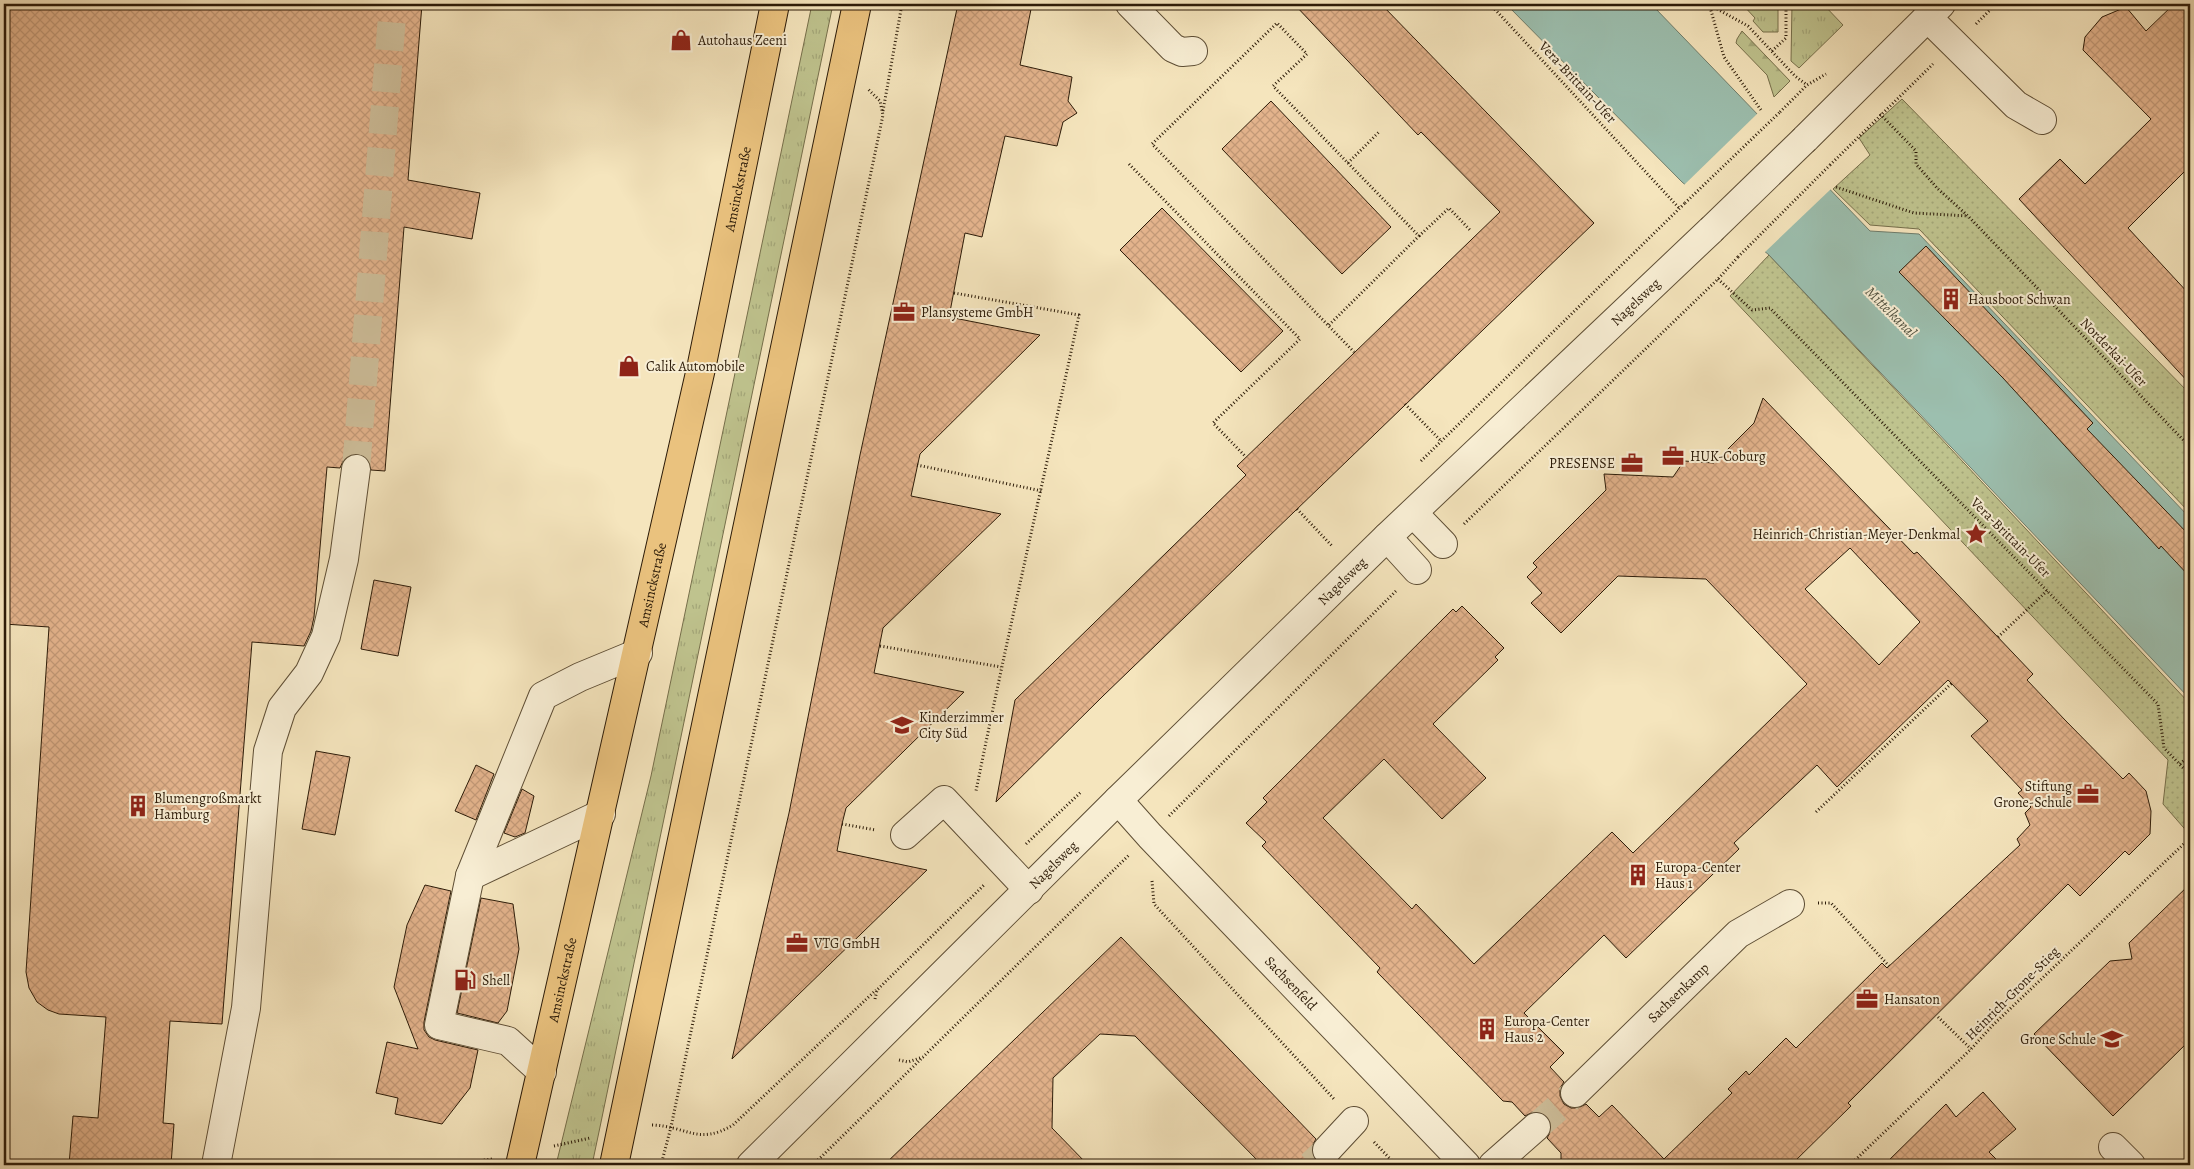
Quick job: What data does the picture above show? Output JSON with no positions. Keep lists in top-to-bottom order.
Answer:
{
  "streets": {
    "main road": ["Amsinckstraße"],
    "street": ["Nagelsweg", "Sachsenfeld", "Sachsenkamp"],
    "path": ["Vera-Brittain-Ufer", "Norderkai-Ufer", "Heinrich-Grone-Stieg"]
  },
  "crossings": [
    ["Nagelsweg", "Sachsenfeld"]
  ],
  "water": ["Mittelkanal"],
  "places": {
    "shop": ["Autohaus Zeeni", "Calik Automobile"],
    "building": [
      "Hausboot Schwan",
      "Blumengroßmarkt Hamburg",
      "Europa-Center Haus 1",
      "Europa-Center Haus 2"
    ],
    "office": [
      "Plansysteme GmbH",
      "HUK-Coburg",
      "PRESENSE",
      "Stiftung Grone-Schule",
      "VTG GmbH",
      "Hansaton"
    ],
    "place": ["Heinrich-Christian-Meyer-Denkmal"],
    "school or university": ["Kinderzimmer City Süd", "Grone Schule"],
    "fuel station": ["Shell"]
  }
}
